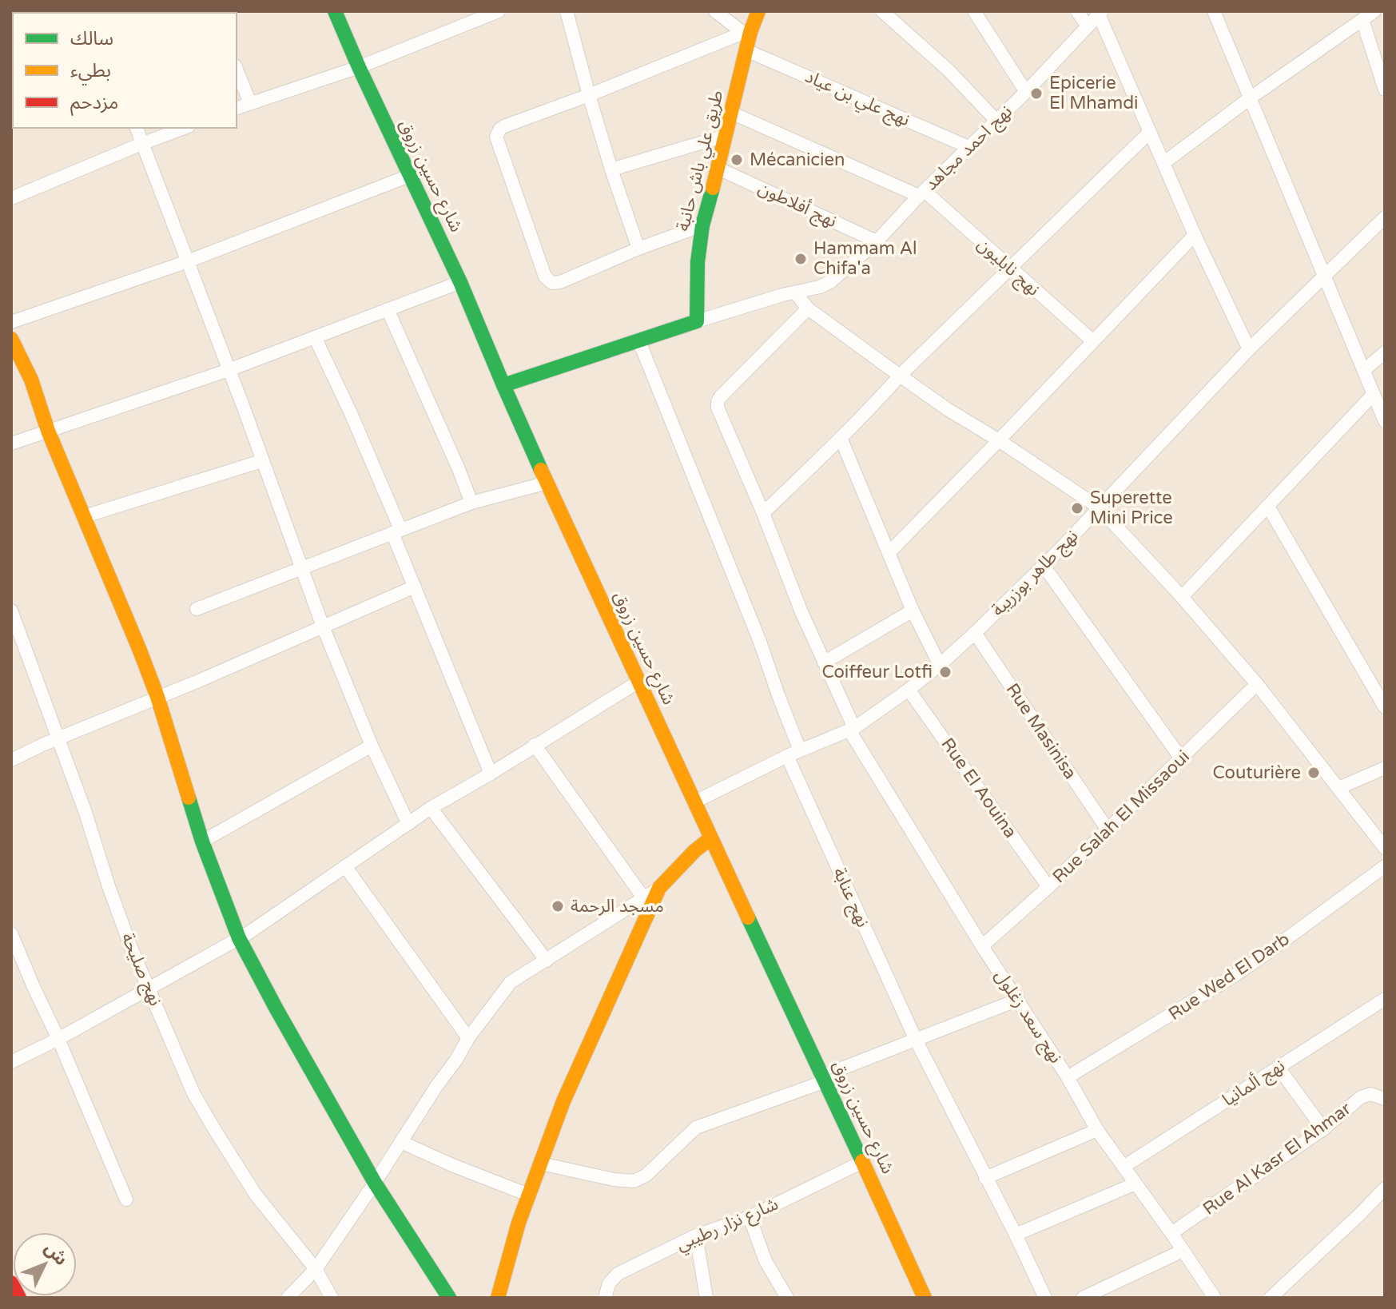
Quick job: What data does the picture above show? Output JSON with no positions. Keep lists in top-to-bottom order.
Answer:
{
  "streets": {
    "street": [
      "نهج علي بن عياد",
      "نهج احمد مجاهد",
      "طريق علي باش حانبة",
      "شارع حسين زروق",
      "نهج أفلاطون",
      "نهج نابليون",
      "نهج طاهر بوزريبة",
      "Rue Masinisa",
      "Rue El Aouina",
      "Rue Salah El Missaoui",
      "نهج عنابة",
      "نهج صليحة",
      "Rue Wed El Darb",
      "نهج سعد زغلول",
      "نهج ألمانيا",
      "Rue Al Kasr El Ahmar",
      "شارع نزار رطيبي"
    ]
  },
  "crossings": [
    ["نهج علي بن عياد", "نهج احمد مجاهد"],
    ["نهج علي بن عياد", "طريق علي باش حانبة"],
    ["نهج احمد مجاهد", "نهج أفلاطون"],
    ["نهج احمد مجاهد", "نهج نابليون"],
    ["طريق علي باش حانبة", "نهج أفلاطون"],
    ["طريق علي باش حانبة", "نهج نابليون"],
    ["شارع حسين زروق", "نهج طاهر بوزريبة"],
    ["شارع حسين زروق", "شارع نزار رطيبي"],
    ["نهج طاهر بوزريبة", "Rue Masinisa"],
    ["نهج طاهر بوزريبة", "Rue El Aouina"],
    ["نهج طاهر بوزريبة", "نهج عنابة"],
    ["نهج طاهر بوزريبة", "نهج سعد زغلول"],
    ["Rue Masinisa", "Rue Salah El Missaoui"],
    ["Rue El Aouina", "Rue Salah El Missaoui"],
    ["Rue Salah El Missaoui", "نهج سعد زغلول"],
    ["Rue Wed El Darb", "نهج سعد زغلول"],
    ["نهج سعد زغلول", "نهج ألمانيا"],
    ["نهج سعد زغلول", "Rue Al Kasr El Ahmar"]
  ],
  "places": [
    "Epicerie El Mhamdi",
    "Mécanicien",
    "Hammam Al Chifa'a",
    "Superette Mini Price",
    "Coiffeur Lotfi",
    "Couturière",
    "مسجد الرحمة"
  ],
  "legend": ["سالك", "بطيء", "مزدحم"],
  "north": "top right"
}
